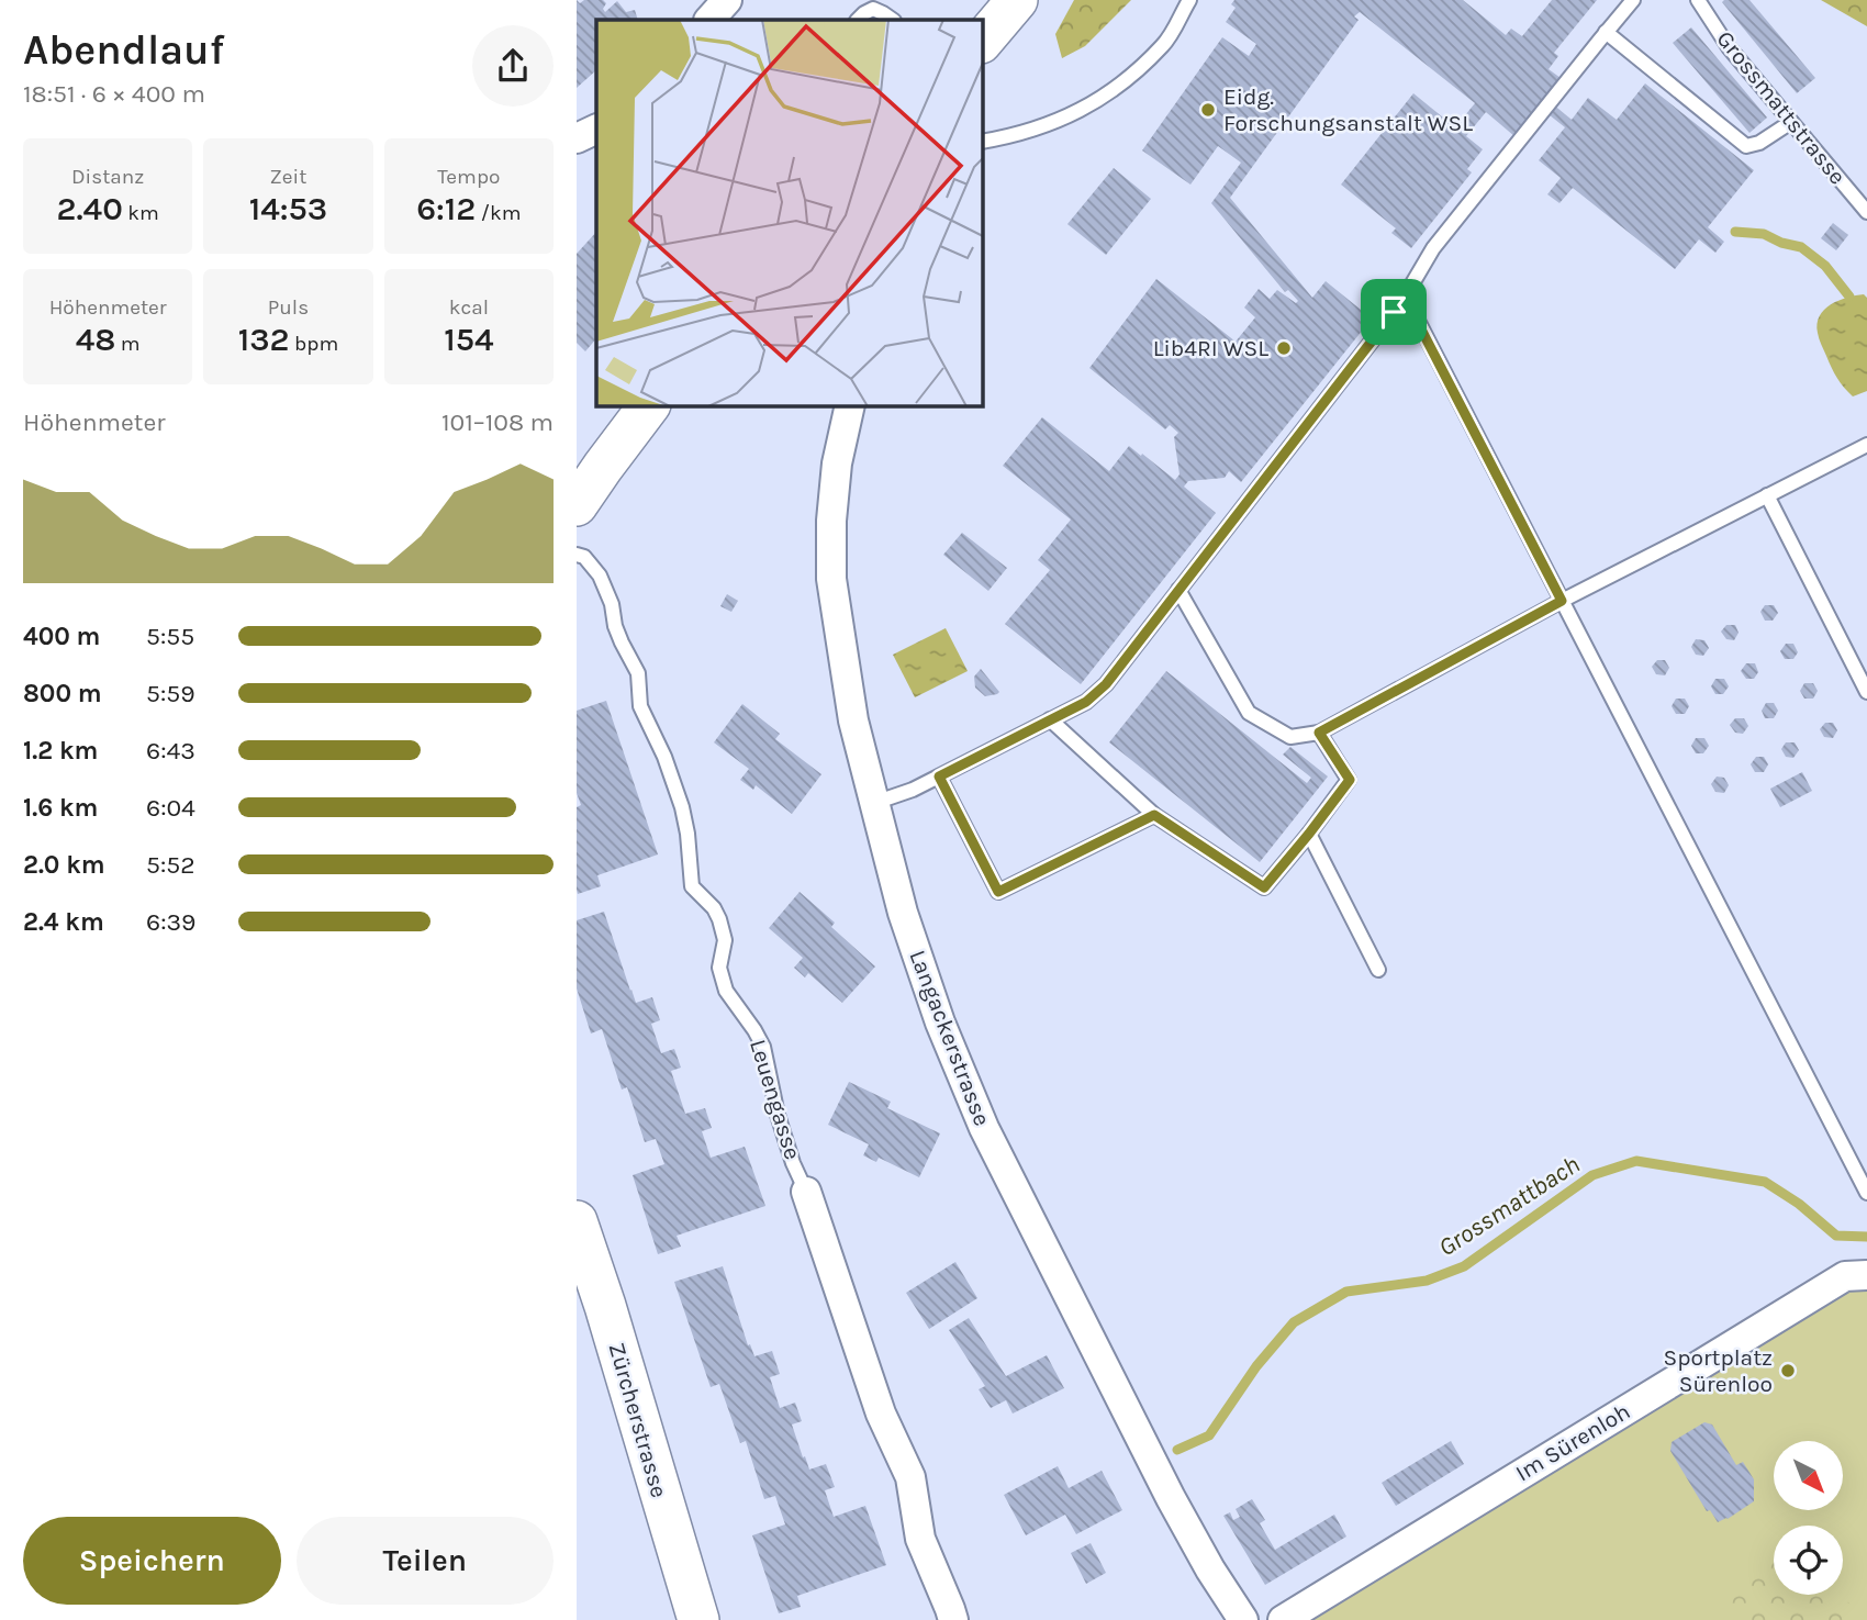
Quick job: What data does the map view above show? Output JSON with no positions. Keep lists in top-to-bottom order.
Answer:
{
  "streets": {
    "main road": ["Zürcherstrasse"],
    "street": ["Langackerstrasse", "Leuengasse", "Im Sürenloh"],
    "lane": ["Grossmattstrasse"]
  },
  "water": ["Grossmattbach"],
  "places": ["Eidg. Forschungsanstalt WSL", "Lib4RI WSL", "Sportplatz Sürenloo"],
  "north": "bottom right",
  "page": {
    "heading": ["Abendlauf", "18:51 · 6 × 400 m"],
    "stats": [
      ["Distanz", "2.40 km"],
      ["Zeit", "14:53"],
      ["Tempo", "6:12 /km"],
      ["Höhenmeter", "48 m"],
      ["Puls", "132 bpm"],
      ["kcal", "154"]
    ],
    "chart": ["Höhenmeter", "101–108 m"],
    "list": [
      {
        "name": "400 m",
        "note": "5:55"
      },
      {
        "name": "800 m",
        "note": "5:59"
      },
      {
        "name": "1.2 km",
        "note": "6:43"
      },
      {
        "name": "1.6 km",
        "note": "6:04"
      },
      {
        "name": "2.0 km",
        "note": "5:52"
      },
      {
        "name": "2.4 km",
        "note": "6:39"
      }
    ],
    "buttons": ["Speichern", "Teilen"]
  }
}
